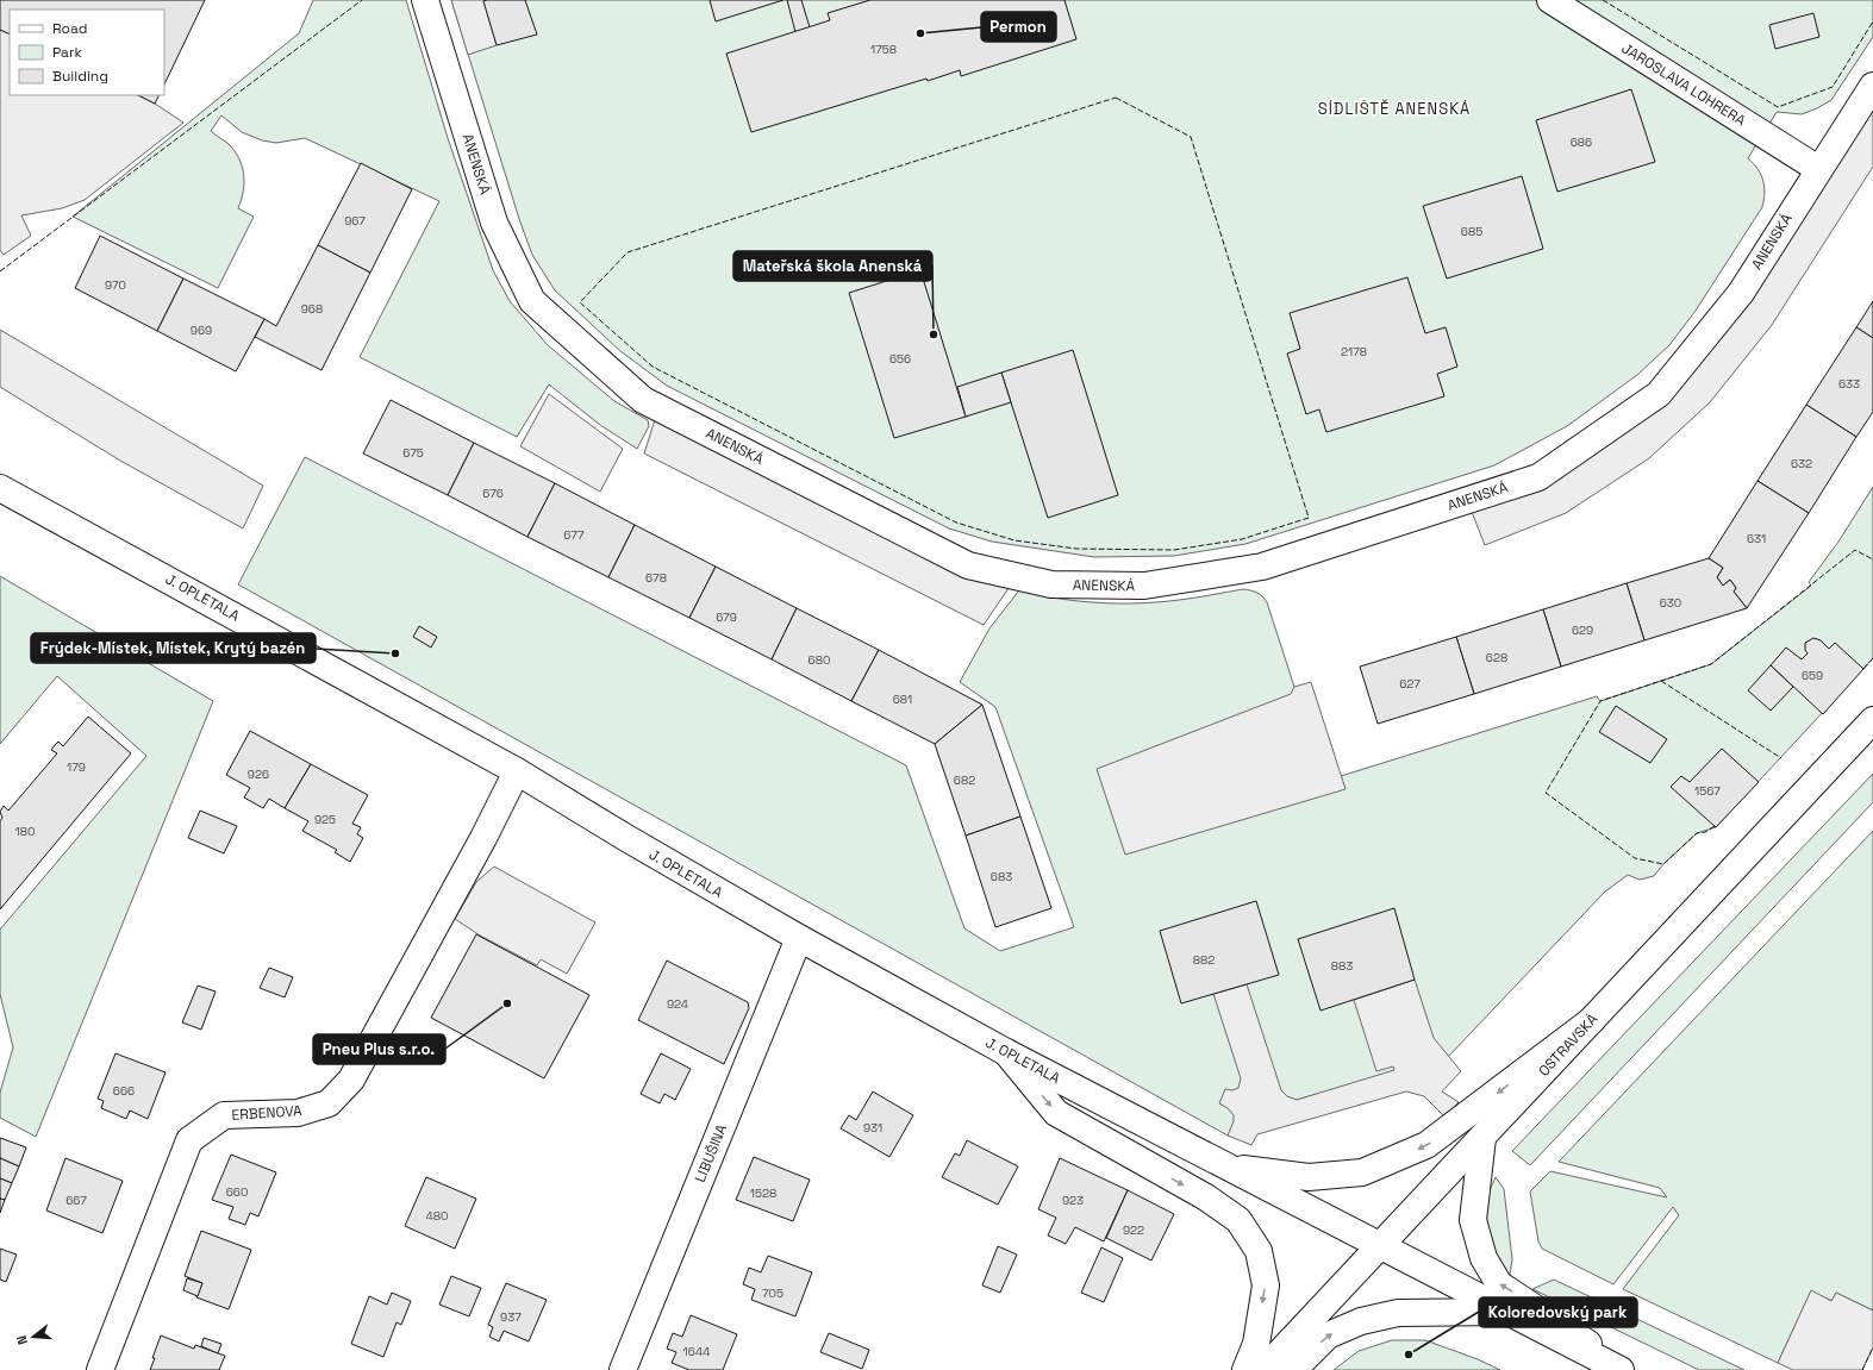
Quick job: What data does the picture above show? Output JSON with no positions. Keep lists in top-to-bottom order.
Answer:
{
  "streets": {
    "street": [
      "JAROSLAVA LOHRERA",
      "ANENSKÁ",
      "J. OPLETALA",
      "OSTRAVSKÁ",
      "ERBENOVA",
      "LIBUŠINA"
    ]
  },
  "crossings": [
    ["JAROSLAVA LOHRERA", "ANENSKÁ"],
    ["J. OPLETALA", "OSTRAVSKÁ"],
    ["J. OPLETALA", "ERBENOVA"],
    ["J. OPLETALA", "LIBUŠINA"]
  ],
  "districts": ["SÍDLIŠTĚ ANENSKÁ"],
  "places": [
    "Permon",
    "Mateřská škola Anenská",
    "Frýdek-Místek, Místek, Krytý bazén",
    "Pneu Plus s.r.o.",
    "Koloredovský park"
  ],
  "house_numbers": [
    "1758",
    "686",
    "967",
    "685",
    "970",
    "968",
    "969",
    "2178",
    "656",
    "633",
    "675",
    "632",
    "676",
    "677",
    "631",
    "678",
    "630",
    "679",
    "629",
    "628",
    "680",
    "659",
    "627",
    "681",
    "179",
    "926",
    "682",
    "1567",
    "925",
    "180",
    "683",
    "882",
    "883",
    "924",
    "666",
    "931",
    "660",
    "1528",
    "667",
    "923",
    "480",
    "922",
    "705",
    "937",
    "1644"
  ],
  "legend": ["Road", "Park", "Building"],
  "north": "left"
}
